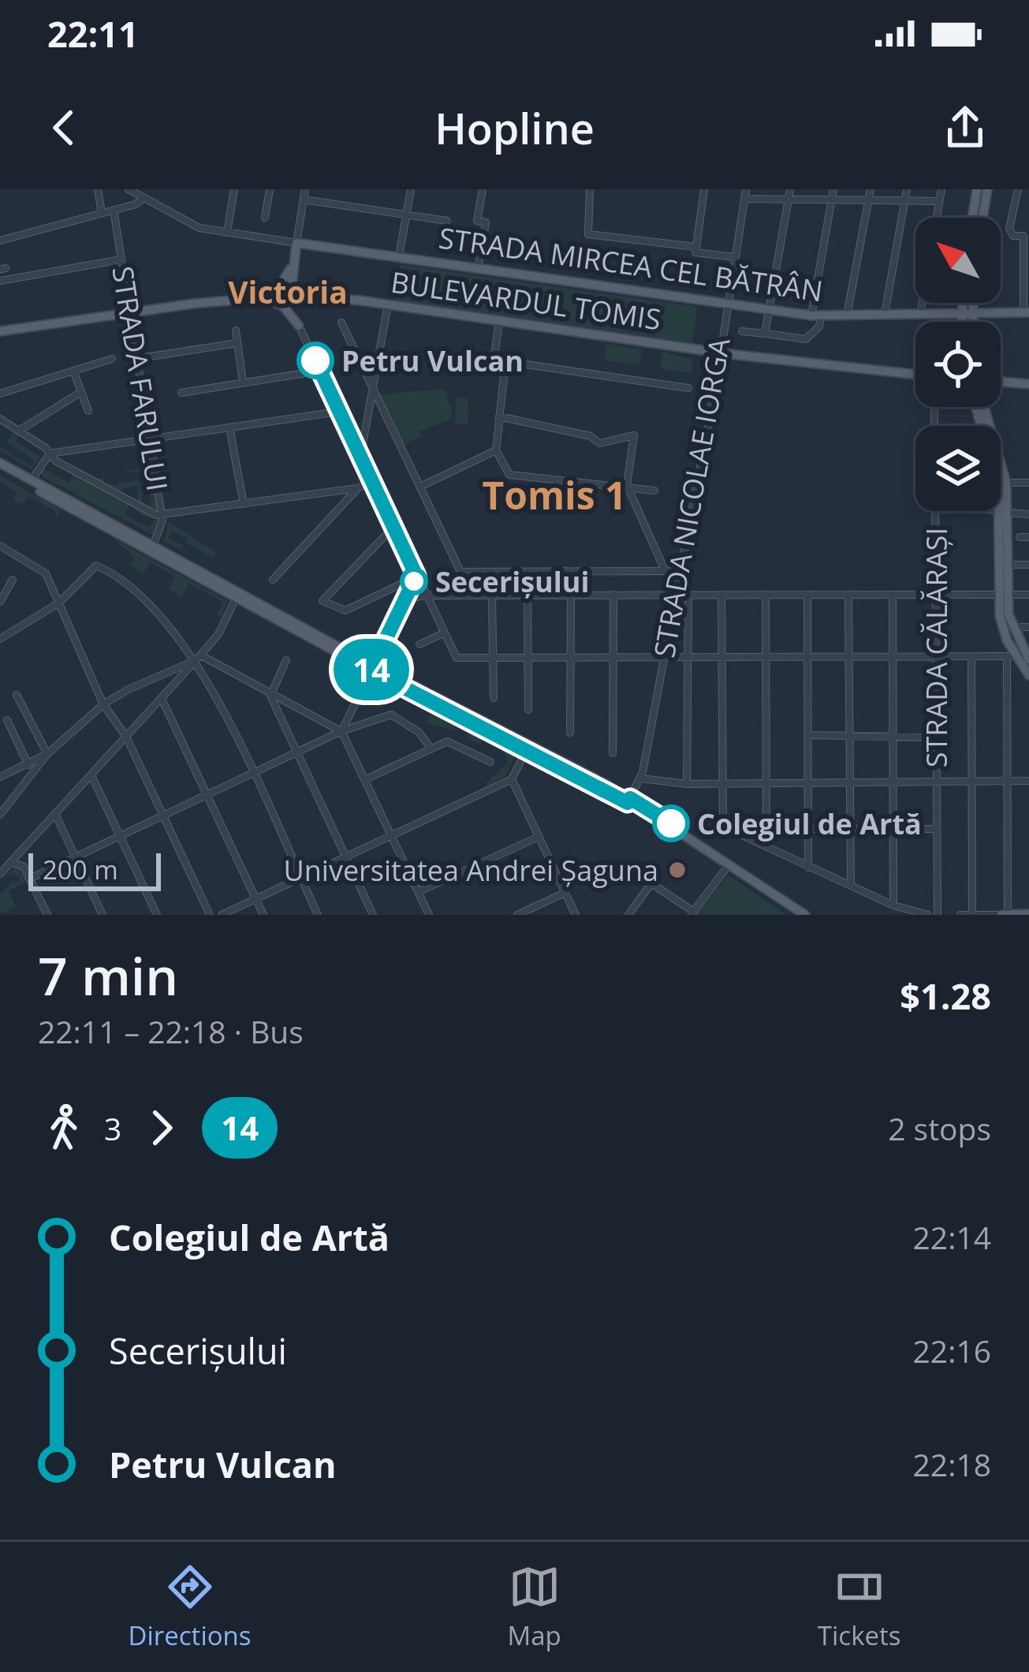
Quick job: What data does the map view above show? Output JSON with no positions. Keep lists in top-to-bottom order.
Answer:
{
  "streets": {
    "main road": ["STRADA MIRCEA CEL BĂTRÂN", "BULEVARDUL TOMIS"],
    "street": ["STRADA FARULUI", "STRADA NICOLAE IORGA", "STRADA CĂLĂRAȘI"]
  },
  "crossings": [
    ["STRADA MIRCEA CEL BĂTRÂN", "STRADA NICOLAE IORGA"],
    ["BULEVARDUL TOMIS", "STRADA FARULUI"],
    ["BULEVARDUL TOMIS", "STRADA NICOLAE IORGA"]
  ],
  "districts": ["Victoria", "Tomis 1"],
  "places": [
    "Petru Vulcan",
    "Secerișului",
    "Colegiul de Artă",
    "Universitatea Andrei Șaguna"
  ],
  "lines": ["bus line 14"],
  "scale_bar": "200 m",
  "north": "top left",
  "page": {
    "status": "22:11",
    "header": "Hopline",
    "on_map": "14",
    "scale": "200 m",
    "heading": ["7 min", "22:11 – 22:18 · Bus", "$1.28"],
    "legs": ["3", "14", "2 stops"],
    "list": [
      {
        "name": "Colegiul de Artă",
        "value": "22:14"
      },
      {
        "name": "Secerișului",
        "value": "22:16"
      },
      {
        "name": "Petru Vulcan",
        "value": "22:18"
      }
    ],
    "tabs": ["Directions", "Map", "Tickets"]
  }
}
